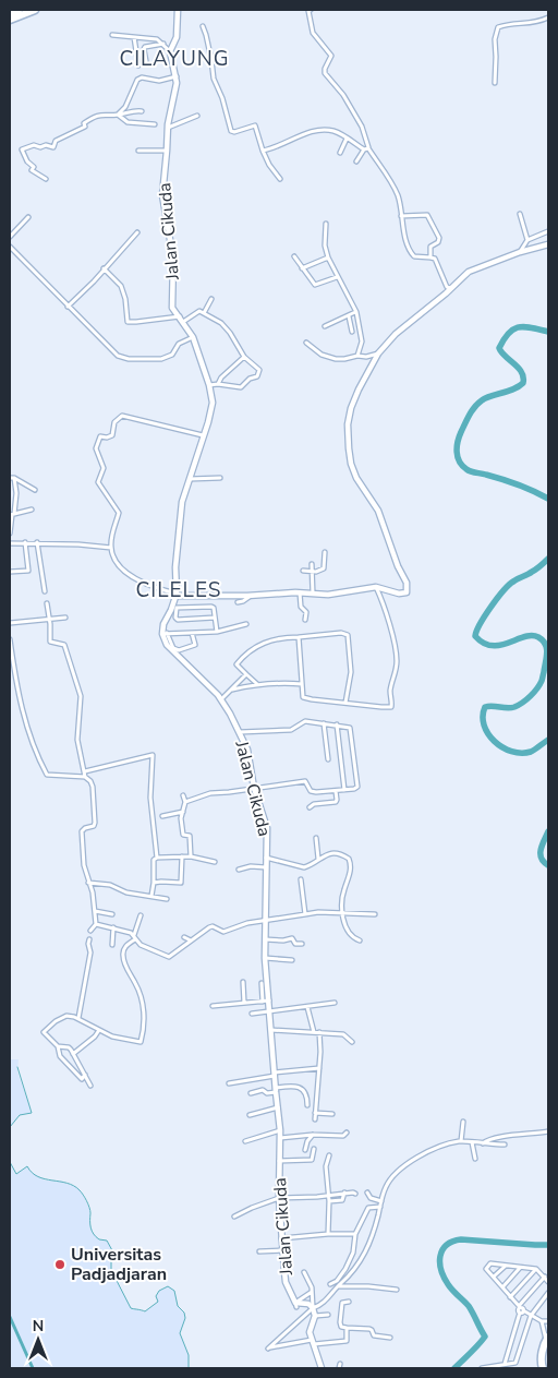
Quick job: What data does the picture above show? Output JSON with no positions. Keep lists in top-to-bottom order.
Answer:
{
  "streets": {
    "street": ["Jalan Cikuda"]
  },
  "districts": ["CILAYUNG", "CILELES"],
  "places": ["Universitas Padjadjaran"],
  "north": "top"
}
